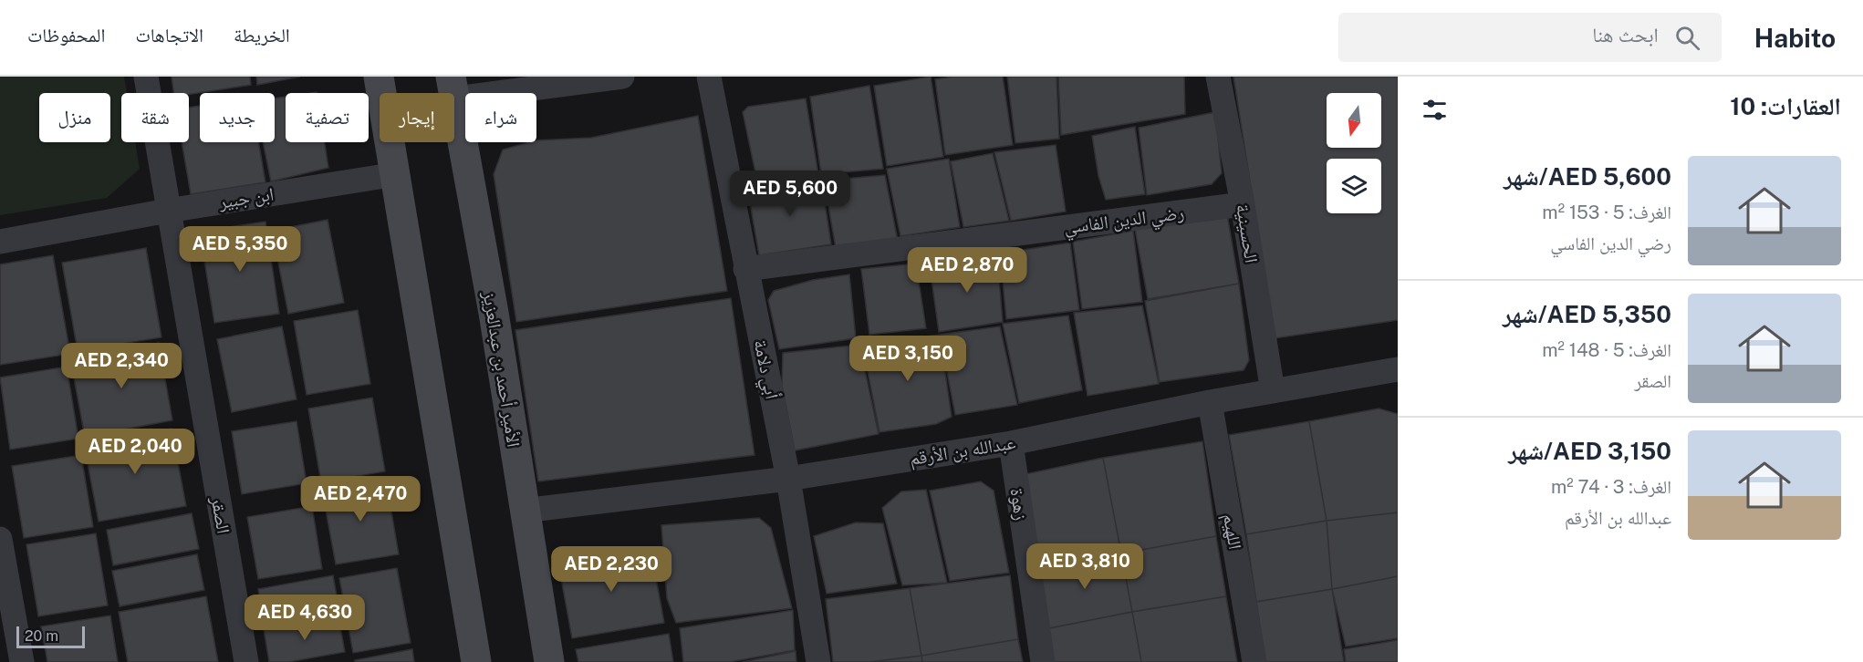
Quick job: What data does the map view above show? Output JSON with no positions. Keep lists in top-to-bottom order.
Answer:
{
  "streets": {
    "street": [
      "ابن جبير",
      "رضي الدين الفاسي",
      "الحسينية",
      "الأمير أحمد بن عبدالعزيز",
      "أبي دلامة",
      "عبدالله بن الأرقم",
      "زهوة",
      "الصقر",
      "اللهيم"
    ]
  },
  "crossings": [
    ["ابن جبير", "الصقر"],
    ["رضي الدين الفاسي", "الحسينية"],
    ["رضي الدين الفاسي", "أبي دلامة"],
    ["الحسينية", "عبدالله بن الأرقم"],
    ["الأمير أحمد بن عبدالعزيز", "عبدالله بن الأرقم"],
    ["أبي دلامة", "عبدالله بن الأرقم"],
    ["عبدالله بن الأرقم", "زهوة"],
    ["عبدالله بن الأرقم", "اللهيم"]
  ],
  "scale_bar": "20 m",
  "north": "bottom",
  "page": {
    "header": "Habito",
    "search": "ابحث هنا",
    "nav": ["الخريطة", "الاتجاهات", "المحفوظات"],
    "heading": "العقارات: 10",
    "chip": [
      "شراء",
      "إيجار",
      "تصفية",
      "جديد",
      "شقة",
      "منزل"
    ],
    "list": [
      {
        "name": "AED 5,600/شهر",
        "note": "الغرف: 5 · 153 m² · رضي الدين الفاسي"
      },
      {
        "name": "AED 5,350/شهر",
        "note": "الغرف: 5 · 148 m² · الصقر"
      },
      {
        "name": "AED 3,150/شهر",
        "note": "الغرف: 3 · 74 m² · عبدالله بن الأرقم"
      }
    ],
    "price": [
      "AED 5,600",
      "AED 5,350",
      "AED 2,870",
      "AED 3,150",
      "AED 2,340",
      "AED 2,040",
      "AED 2,470",
      "AED 3,810",
      "AED 2,230",
      "AED 4,630"
    ],
    "scale": "20 m"
  }
}
